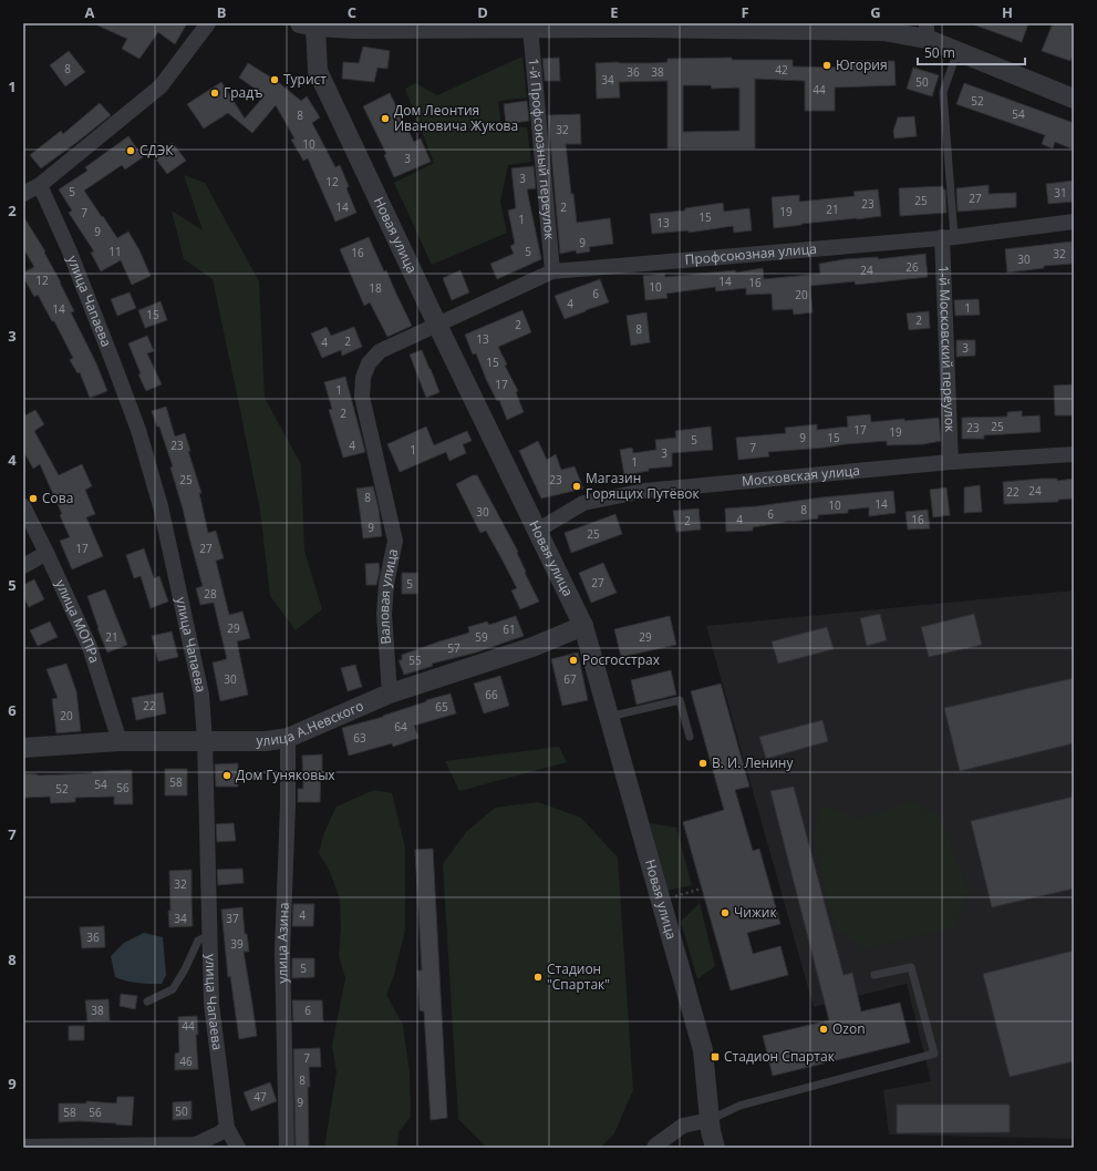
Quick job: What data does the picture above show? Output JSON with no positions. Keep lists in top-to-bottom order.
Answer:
{
  "streets": {
    "street": [
      "1-й Профсоюзный переулок",
      "Новая улица",
      "Профсоюзная улица",
      "улица Чапаева",
      "1-й Московский переулок",
      "Московская улица",
      "Валовая улица",
      "улица МОПРа",
      "улица А.Невского",
      "улица Азина"
    ]
  },
  "crossings": [
    ["1-й Профсоюзный переулок", "Профсоюзная улица"],
    ["Новая улица", "Профсоюзная улица"],
    ["Новая улица", "Московская улица"],
    ["Новая улица", "Валовая улица"],
    ["Новая улица", "улица А.Невского"],
    ["Профсоюзная улица", "1-й Московский переулок"],
    ["Профсоюзная улица", "Валовая улица"],
    ["улица Чапаева", "улица А.Невского"],
    ["1-й Московский переулок", "Московская улица"],
    ["Валовая улица", "улица А.Невского"],
    ["улица МОПРа", "улица А.Невского"],
    ["улица А.Невского", "улица Азина"]
  ],
  "places": {
    "other": [
      "Югория",
      "Турист",
      "Градъ",
      "Дом Леонтия Ивановича Жукова",
      "СДЭК",
      "Магазин Горящих Путёвок",
      "Сова",
      "Росгосстрах",
      "В. И. Ленину",
      "Дом Гуняковых",
      "Чижик",
      "Стадион \"Спартак\"",
      "Ozon"
    ],
    "transit": ["Стадион Спартак"]
  },
  "house_numbers": [
    "8",
    "42",
    "36",
    "38",
    "34",
    "50",
    "44",
    "52",
    "54",
    "8",
    "32",
    "10",
    "3",
    "3",
    "12",
    "5",
    "31",
    "27",
    "25",
    "23",
    "14",
    "2",
    "21",
    "19",
    "7",
    "15",
    "1",
    "13",
    "9",
    "9",
    "11",
    "5",
    "16",
    "32",
    "30",
    "26",
    "24",
    "12",
    "14",
    "16",
    "10",
    "18",
    "6",
    "20",
    "4",
    "1",
    "14",
    "15",
    "2",
    "2",
    "8",
    "13",
    "2",
    "4",
    "3",
    "15",
    "17",
    "1",
    "2",
    "25",
    "23",
    "17",
    "19",
    "9",
    "15",
    "5",
    "23",
    "4",
    "7",
    "1",
    "3",
    "1",
    "25",
    "23",
    "24",
    "22",
    "8",
    "14",
    "10",
    "8",
    "30",
    "6",
    "4",
    "16",
    "2",
    "9",
    "25",
    "17",
    "27",
    "27",
    "5",
    "28",
    "29",
    "61",
    "21",
    "59",
    "29",
    "57",
    "55",
    "30",
    "67",
    "66",
    "22",
    "65",
    "20",
    "64",
    "63",
    "58",
    "54",
    "56",
    "52",
    "32",
    "4",
    "34",
    "37",
    "36",
    "39",
    "5",
    "38",
    "6",
    "44",
    "7",
    "46",
    "8",
    "47",
    "9",
    "50",
    "58",
    "56"
  ],
  "scale_bar": "50 m",
  "grid": {
    "columns": [
      "A",
      "B",
      "C",
      "D",
      "E",
      "F",
      "G",
      "H"
    ],
    "rows": [
      "1",
      "2",
      "3",
      "4",
      "5",
      "6",
      "7",
      "8",
      "9"
    ]
  }
}
